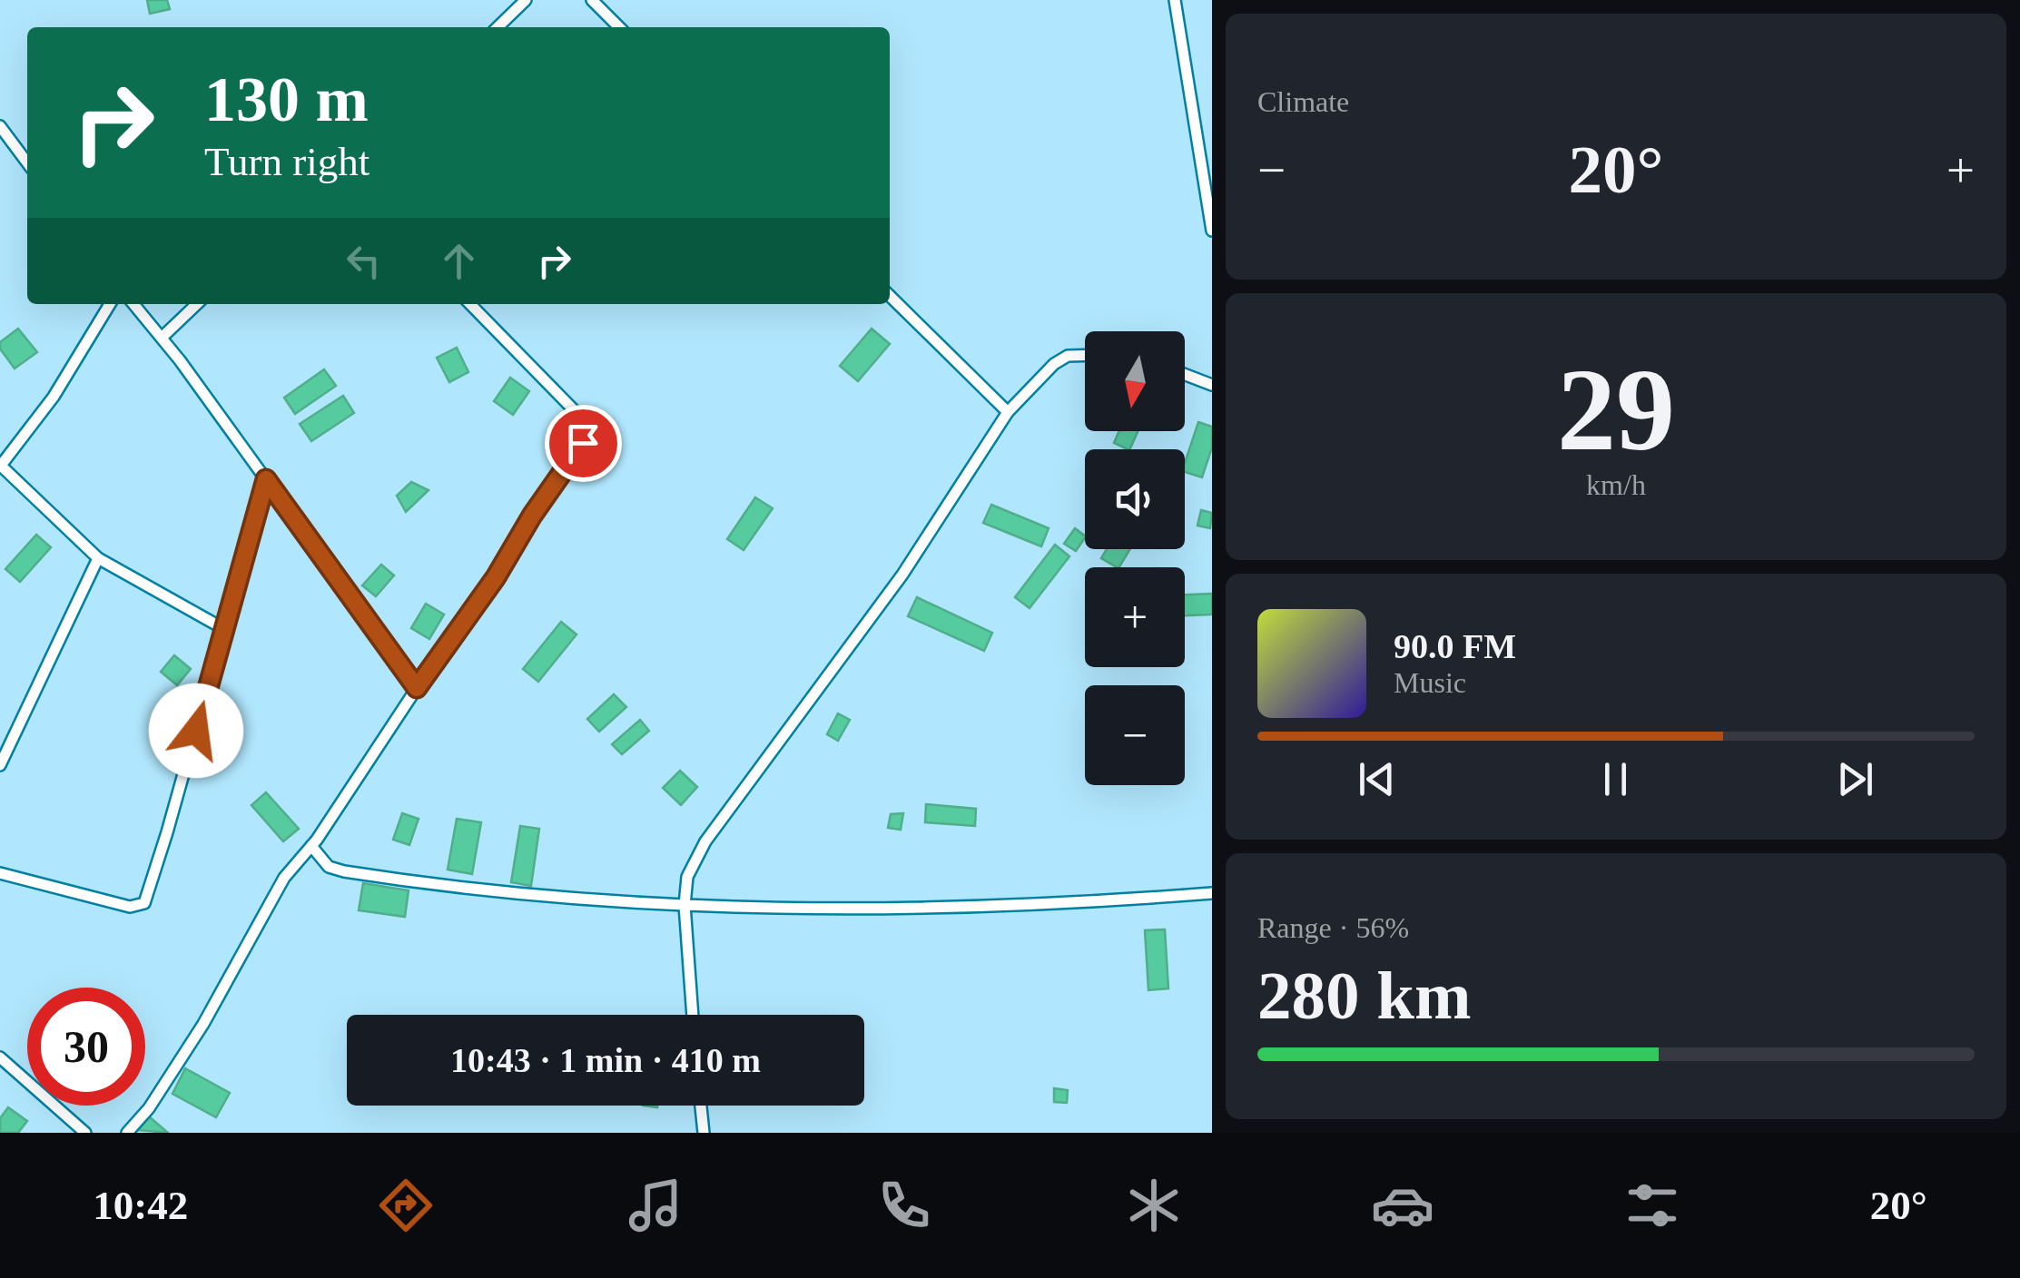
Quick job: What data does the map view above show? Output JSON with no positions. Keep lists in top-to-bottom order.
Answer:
{
  "north": "bottom",
  "page": {
    "tile": [
      "Climate",
      ["29", "km/h"],
      ["Range · 56%", "280 km"]
    ],
    "turn": ["130 m", "Turn right"],
    "heat": ["−", "20°", "+"],
    "map_buttons": ["+", "−"],
    "song": ["90.0 FM", "Music"],
    "limit": "30",
    "trip": "10:43 · 1 min · 410 m",
    "tabs": ["10:42", "20°"]
  }
}
